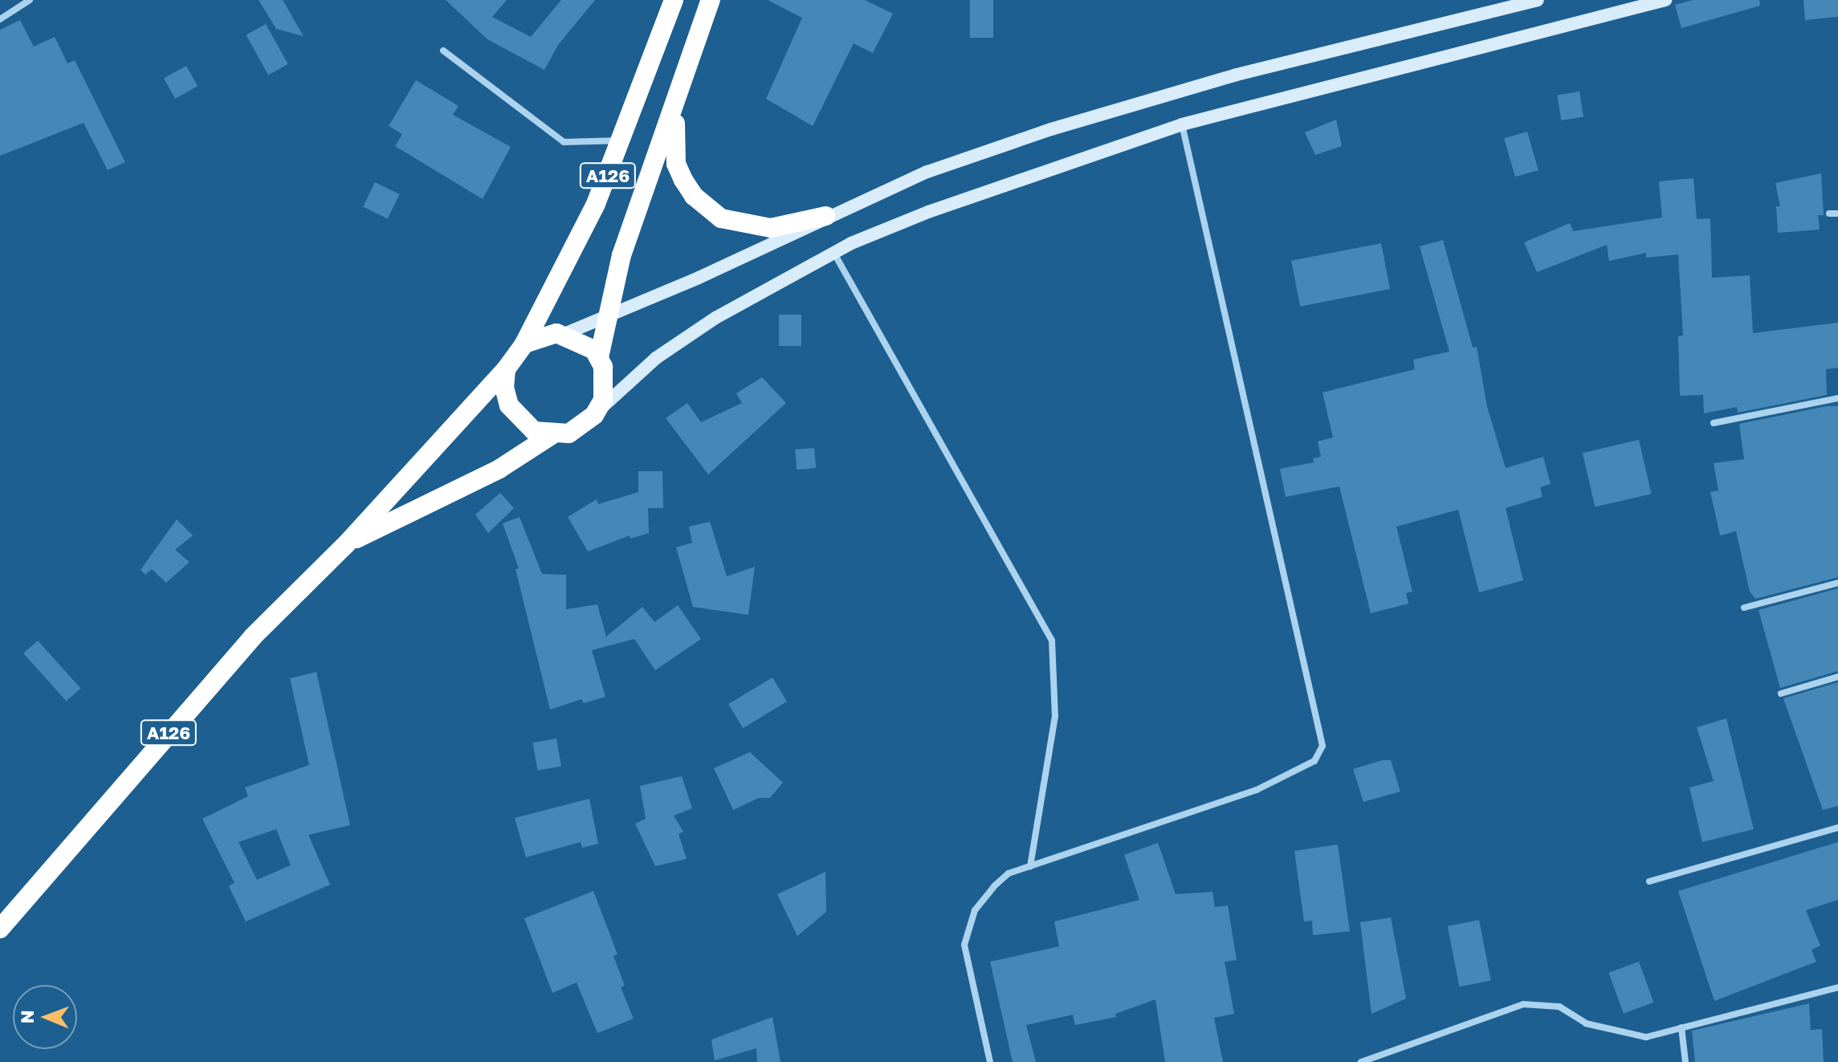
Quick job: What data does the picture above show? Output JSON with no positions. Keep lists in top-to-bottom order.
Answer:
{
  "streets": {
    "highway": ["A126"]
  },
  "north": "left"
}
